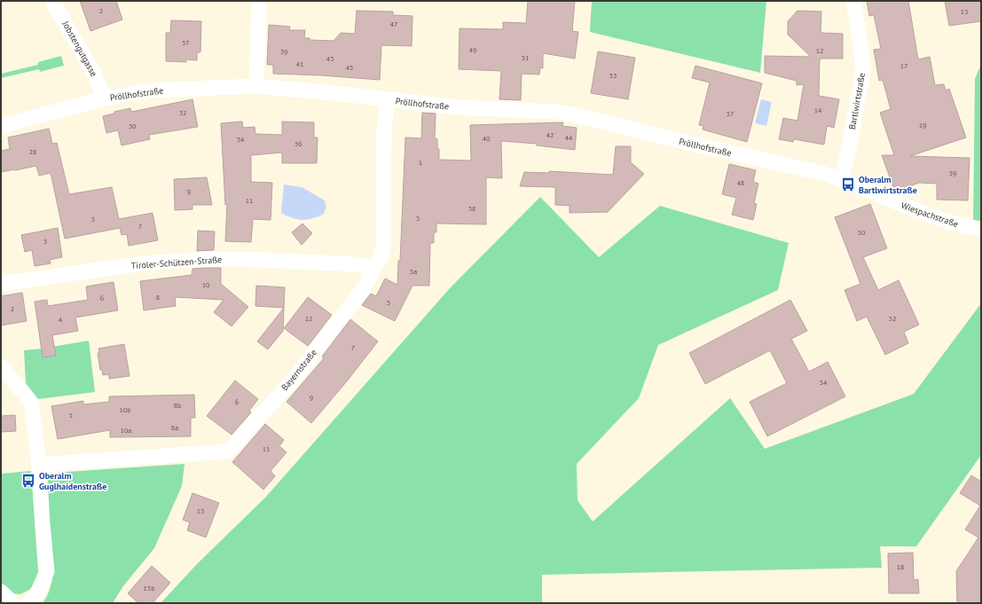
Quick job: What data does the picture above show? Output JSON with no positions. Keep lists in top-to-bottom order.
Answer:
{
  "streets": {
    "street": [
      "Jobstengutgasse",
      "Pröllhofstraße",
      "Bartlwirtstraße",
      "Wiespachstraße",
      "Tiroler-Schützen-Straße",
      "Bayernstraße"
    ]
  },
  "crossings": [
    ["Jobstengutgasse", "Pröllhofstraße"],
    ["Pröllhofstraße", "Bartlwirtstraße"],
    ["Pröllhofstraße", "Wiespachstraße"],
    ["Pröllhofstraße", "Bayernstraße"],
    ["Bartlwirtstraße", "Wiespachstraße"],
    ["Tiroler-Schützen-Straße", "Bayernstraße"]
  ],
  "places": {
    "bus stop": ["Oberalm Bartlwirtstraße", "Oberalm Guglhaidenstraße"]
  },
  "house_numbers": [
    "2",
    "13",
    "47",
    "37",
    "49",
    "12",
    "39",
    "51",
    "43",
    "41",
    "17",
    "45",
    "53",
    "14",
    "32",
    "57",
    "19",
    "30",
    "42",
    "44",
    "40",
    "34",
    "36",
    "28",
    "1",
    "59",
    "48",
    "9",
    "11",
    "38",
    "3",
    "5",
    "7",
    "50",
    "3",
    "5a",
    "10",
    "8",
    "6",
    "5",
    "2",
    "12",
    "52",
    "4",
    "7",
    "54",
    "9",
    "6",
    "8b",
    "10b",
    "5",
    "8a",
    "10a",
    "11",
    "13",
    "18",
    "15b"
  ]
}
